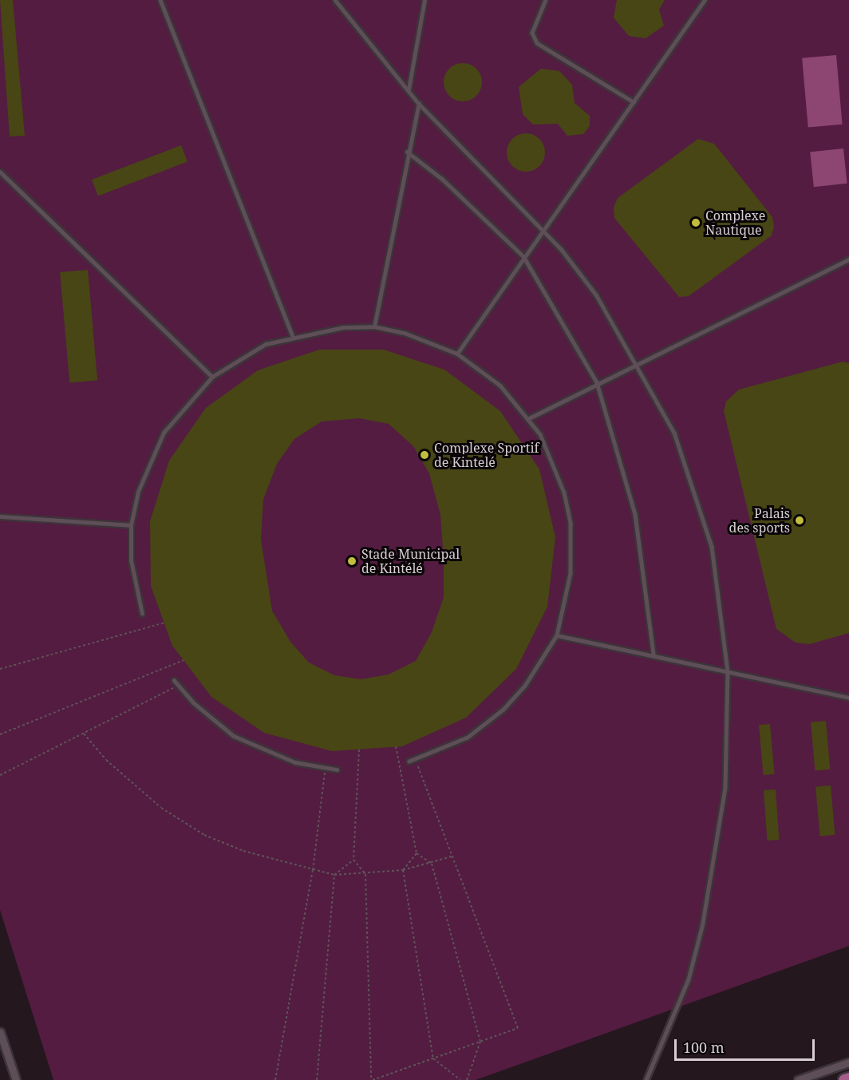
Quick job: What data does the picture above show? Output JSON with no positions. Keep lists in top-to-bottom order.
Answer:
{
  "places": [
    "Complexe Nautique",
    "Complexe Sportif de Kintelé",
    "Palais des sports",
    "Stade Municipal de Kintélé"
  ],
  "scale_bar": "100 m"
}
